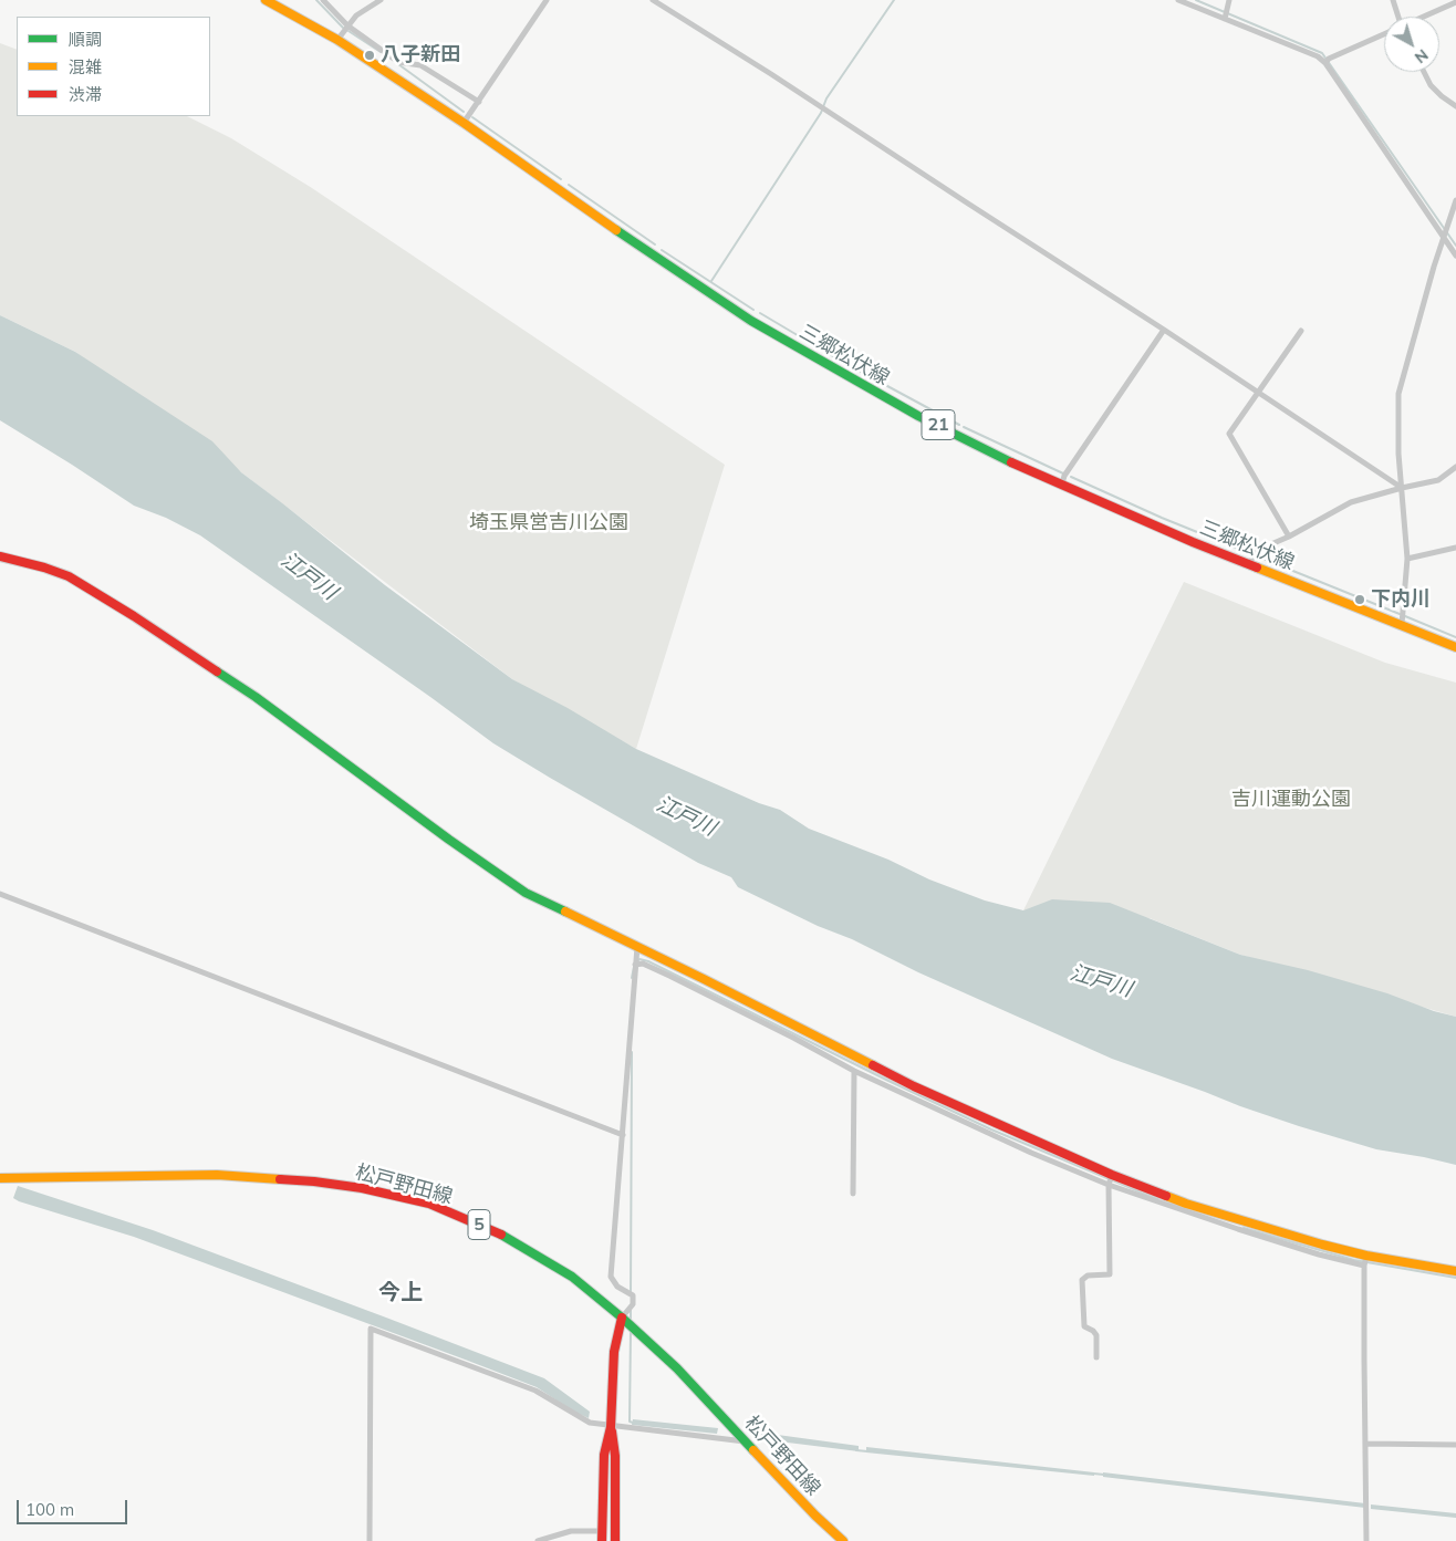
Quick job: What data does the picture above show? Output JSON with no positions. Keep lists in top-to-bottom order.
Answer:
{
  "streets": {
    "main road": [
      "三郷松伏線",
      "21",
      "松戸野田線",
      "5"
    ]
  },
  "districts": ["今上"],
  "water": ["江戸川"],
  "parks": ["埼玉県営吉川公園", "吉川運動公園"],
  "places": ["八子新田", "下内川"],
  "legend": ["順調", "混雑", "渋滞"],
  "scale_bar": "100 m",
  "north": "bottom right"
}
